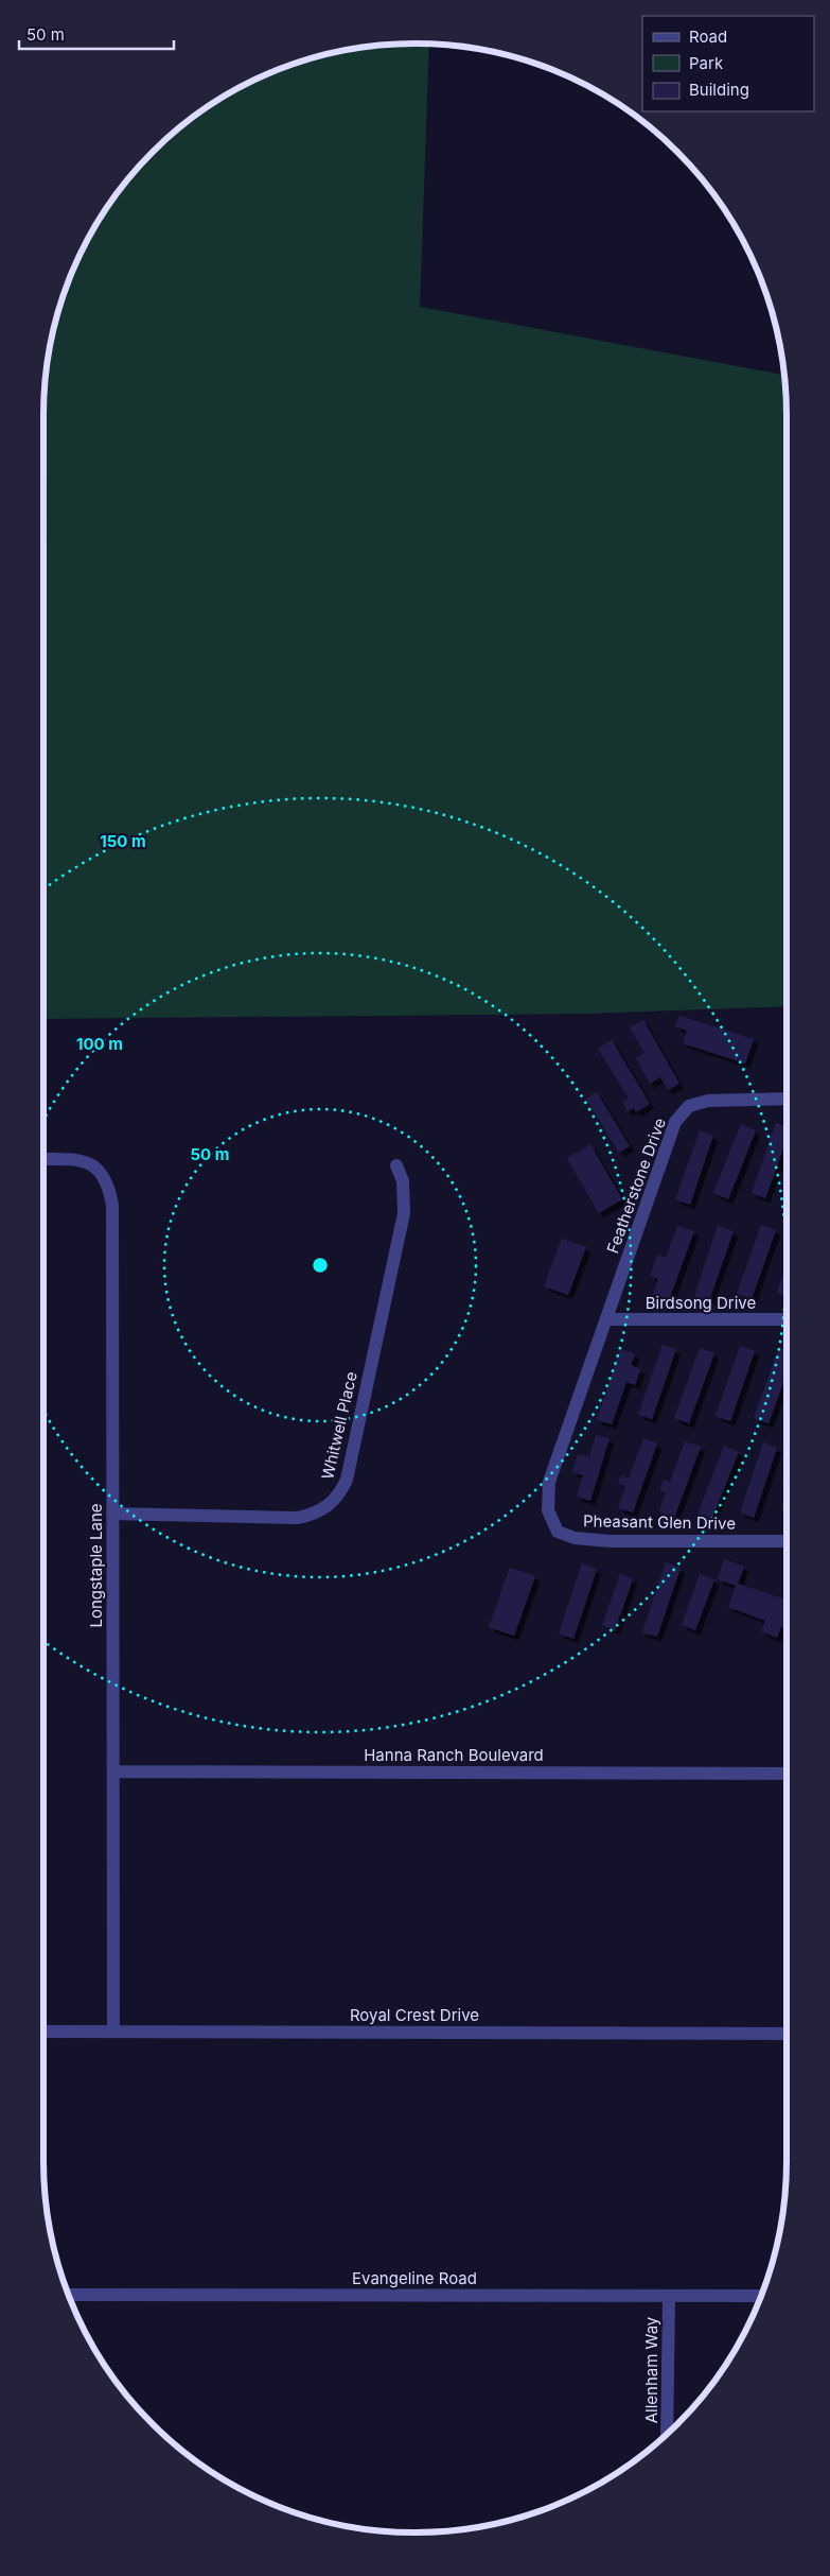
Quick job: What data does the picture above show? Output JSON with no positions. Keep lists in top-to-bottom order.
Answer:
{
  "streets": {
    "street": [
      "Featherstone Drive",
      "Birdsong Drive",
      "Whitwell Place",
      "Pheasant Glen Drive",
      "Longstaple Lane",
      "Hanna Ranch Boulevard",
      "Royal Crest Drive",
      "Evangeline Road",
      "Allenham Way"
    ]
  },
  "crossings": [
    ["Featherstone Drive", "Birdsong Drive"],
    ["Featherstone Drive", "Pheasant Glen Drive"],
    ["Birdsong Drive", "Pheasant Glen Drive"],
    ["Whitwell Place", "Longstaple Lane"],
    ["Longstaple Lane", "Hanna Ranch Boulevard"],
    ["Longstaple Lane", "Royal Crest Drive"],
    ["Evangeline Road", "Allenham Way"]
  ],
  "legend": ["Road", "Park", "Building"],
  "scale_bar": "50 m",
  "rings": ["150 m", "100 m", "50 m"]
}
